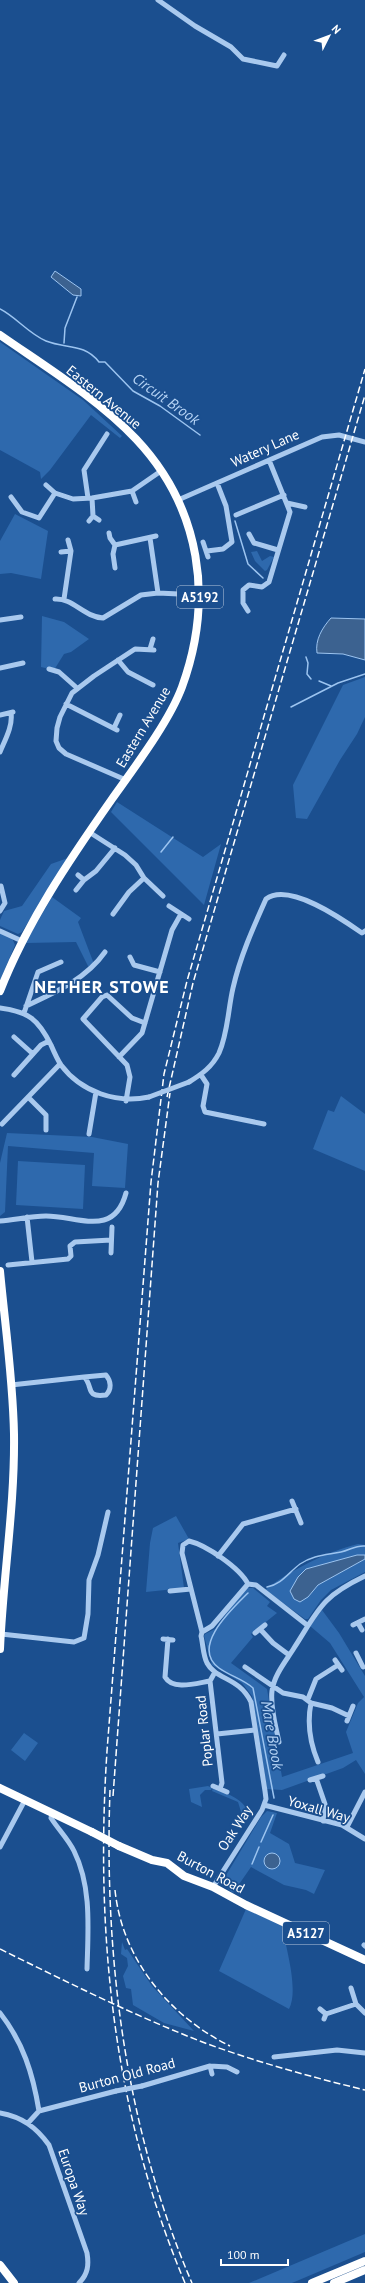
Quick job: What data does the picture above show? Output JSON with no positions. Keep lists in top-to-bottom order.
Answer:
{
  "streets": {
    "highway": [
      "Eastern Avenue",
      "A5192",
      "Burton Road",
      "A5127"
    ],
    "street": [
      "Watery Lane",
      "Poplar Road",
      "Yoxall Way",
      "Oak Way",
      "Burton Old Road",
      "Europa Way"
    ]
  },
  "crossings": [
    ["Eastern Avenue", "Watery Lane"],
    ["Poplar Road", "Oak Way"],
    ["Yoxall Way", "Oak Way"],
    ["Oak Way", "Burton Road"]
  ],
  "districts": ["NETHER STOWE"],
  "water": ["Circuit Brook", "Mare Brook"],
  "scale_bar": "100 m",
  "north": "top right"
}
